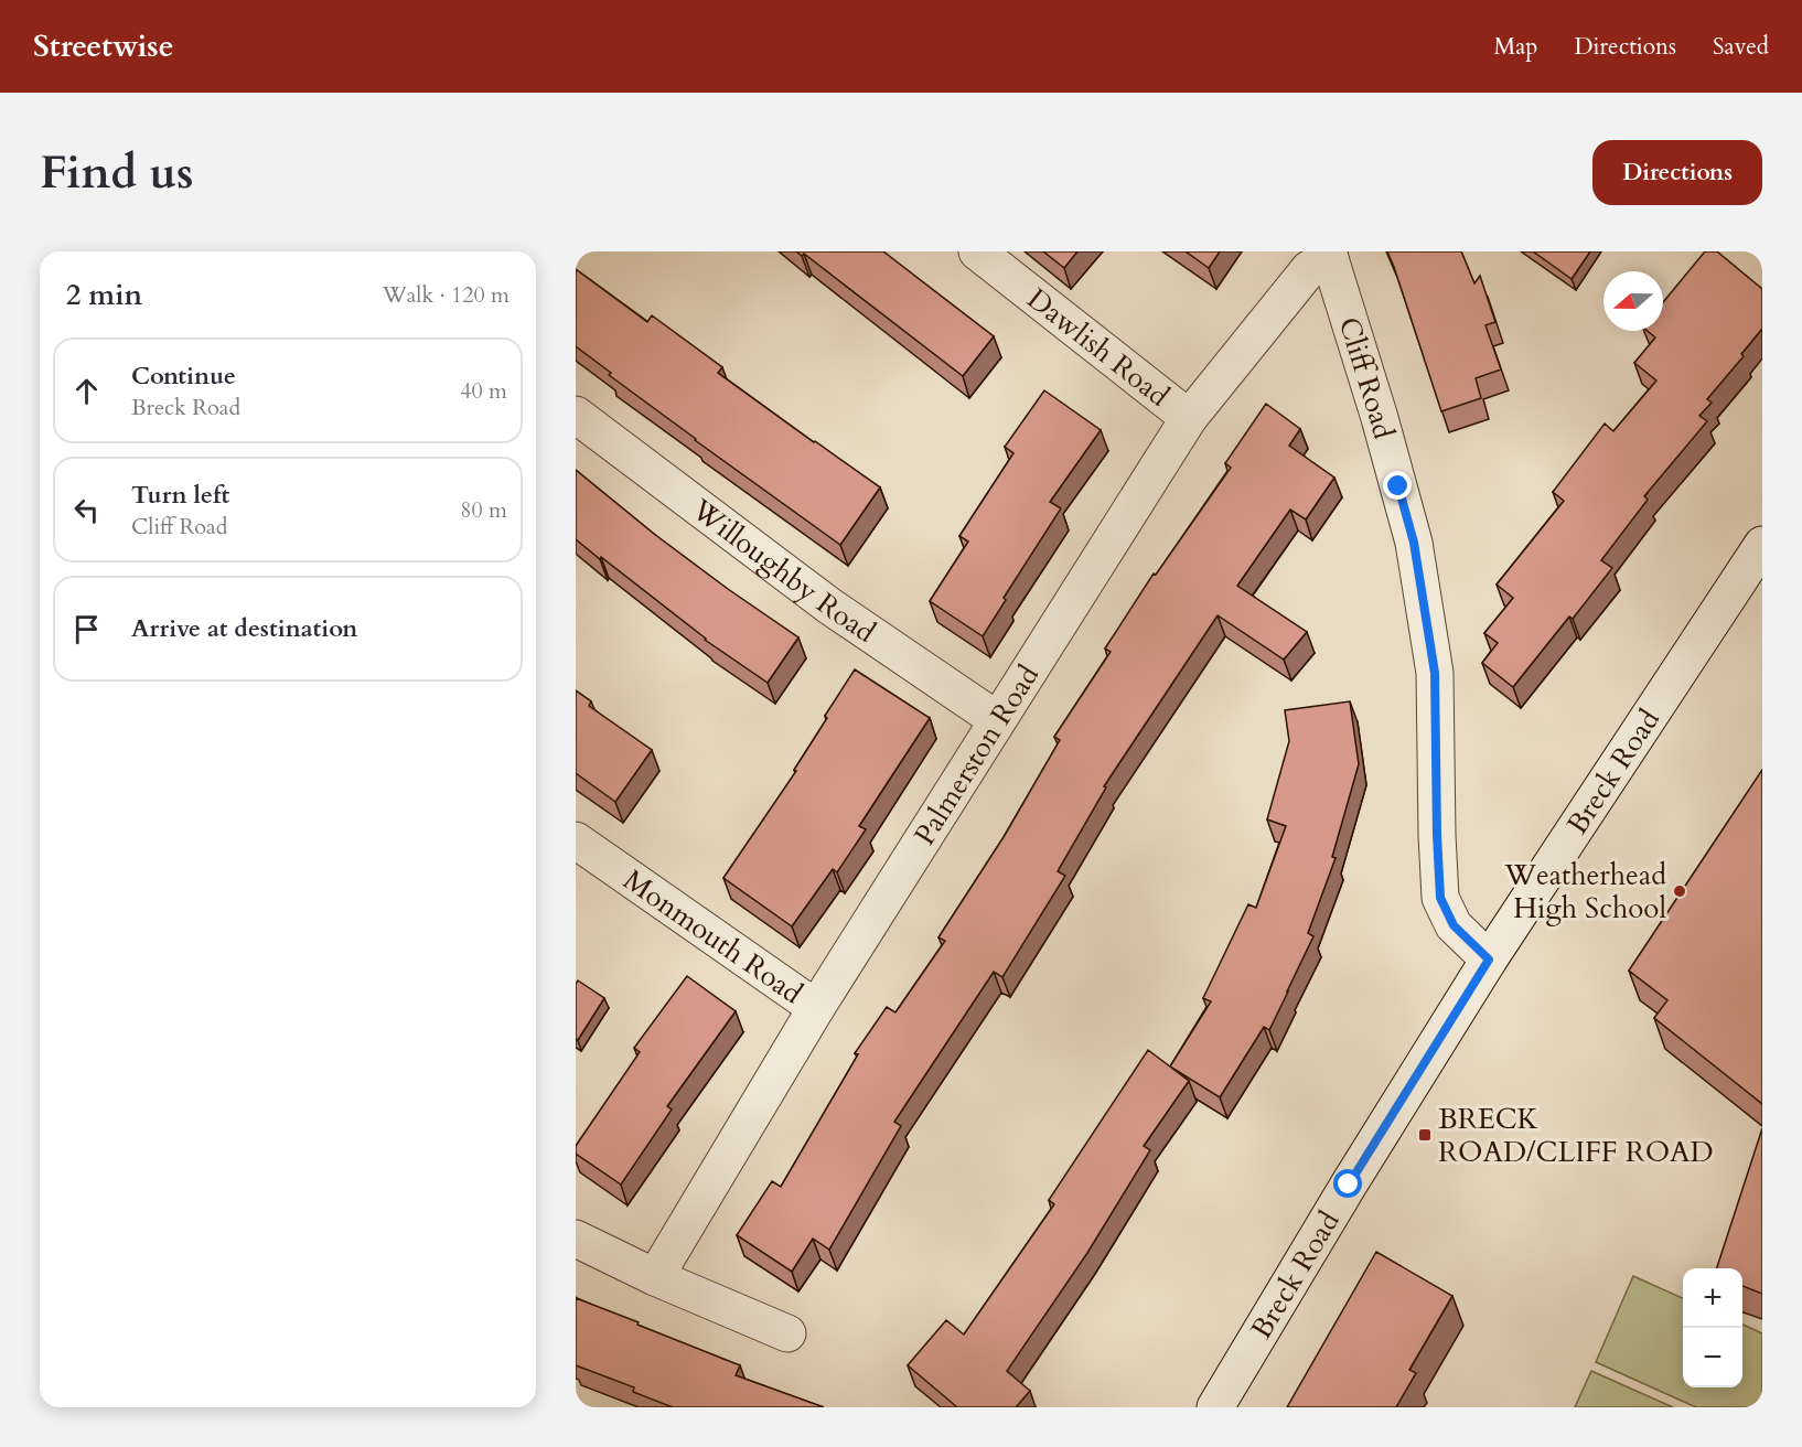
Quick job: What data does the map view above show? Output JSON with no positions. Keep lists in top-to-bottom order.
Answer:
{
  "streets": {
    "street": [
      "Dawlish Road",
      "Cliff Road",
      "Willoughby Road",
      "Palmerston Road",
      "Breck Road",
      "Monmouth Road"
    ]
  },
  "crossings": [
    ["Dawlish Road", "Palmerston Road"],
    ["Cliff Road", "Palmerston Road"],
    ["Cliff Road", "Breck Road"],
    ["Willoughby Road", "Palmerston Road"],
    ["Palmerston Road", "Monmouth Road"]
  ],
  "places": {
    "other": ["Weatherhead High School"],
    "transit": ["BRECK ROAD/CLIFF ROAD"]
  },
  "north": "left",
  "page": {
    "header": "Streetwise",
    "nav": ["Map", "Directions", "Saved"],
    "buttons": "Directions",
    "title": "Find us",
    "heading": ["2 min", "Walk · 120 m"],
    "list": [
      ["Continue", "Breck Road", "40 m"],
      ["Turn left", "Cliff Road", "80 m"],
      "Arrive at destination"
    ],
    "map_buttons": ["+", "−"]
  }
}
